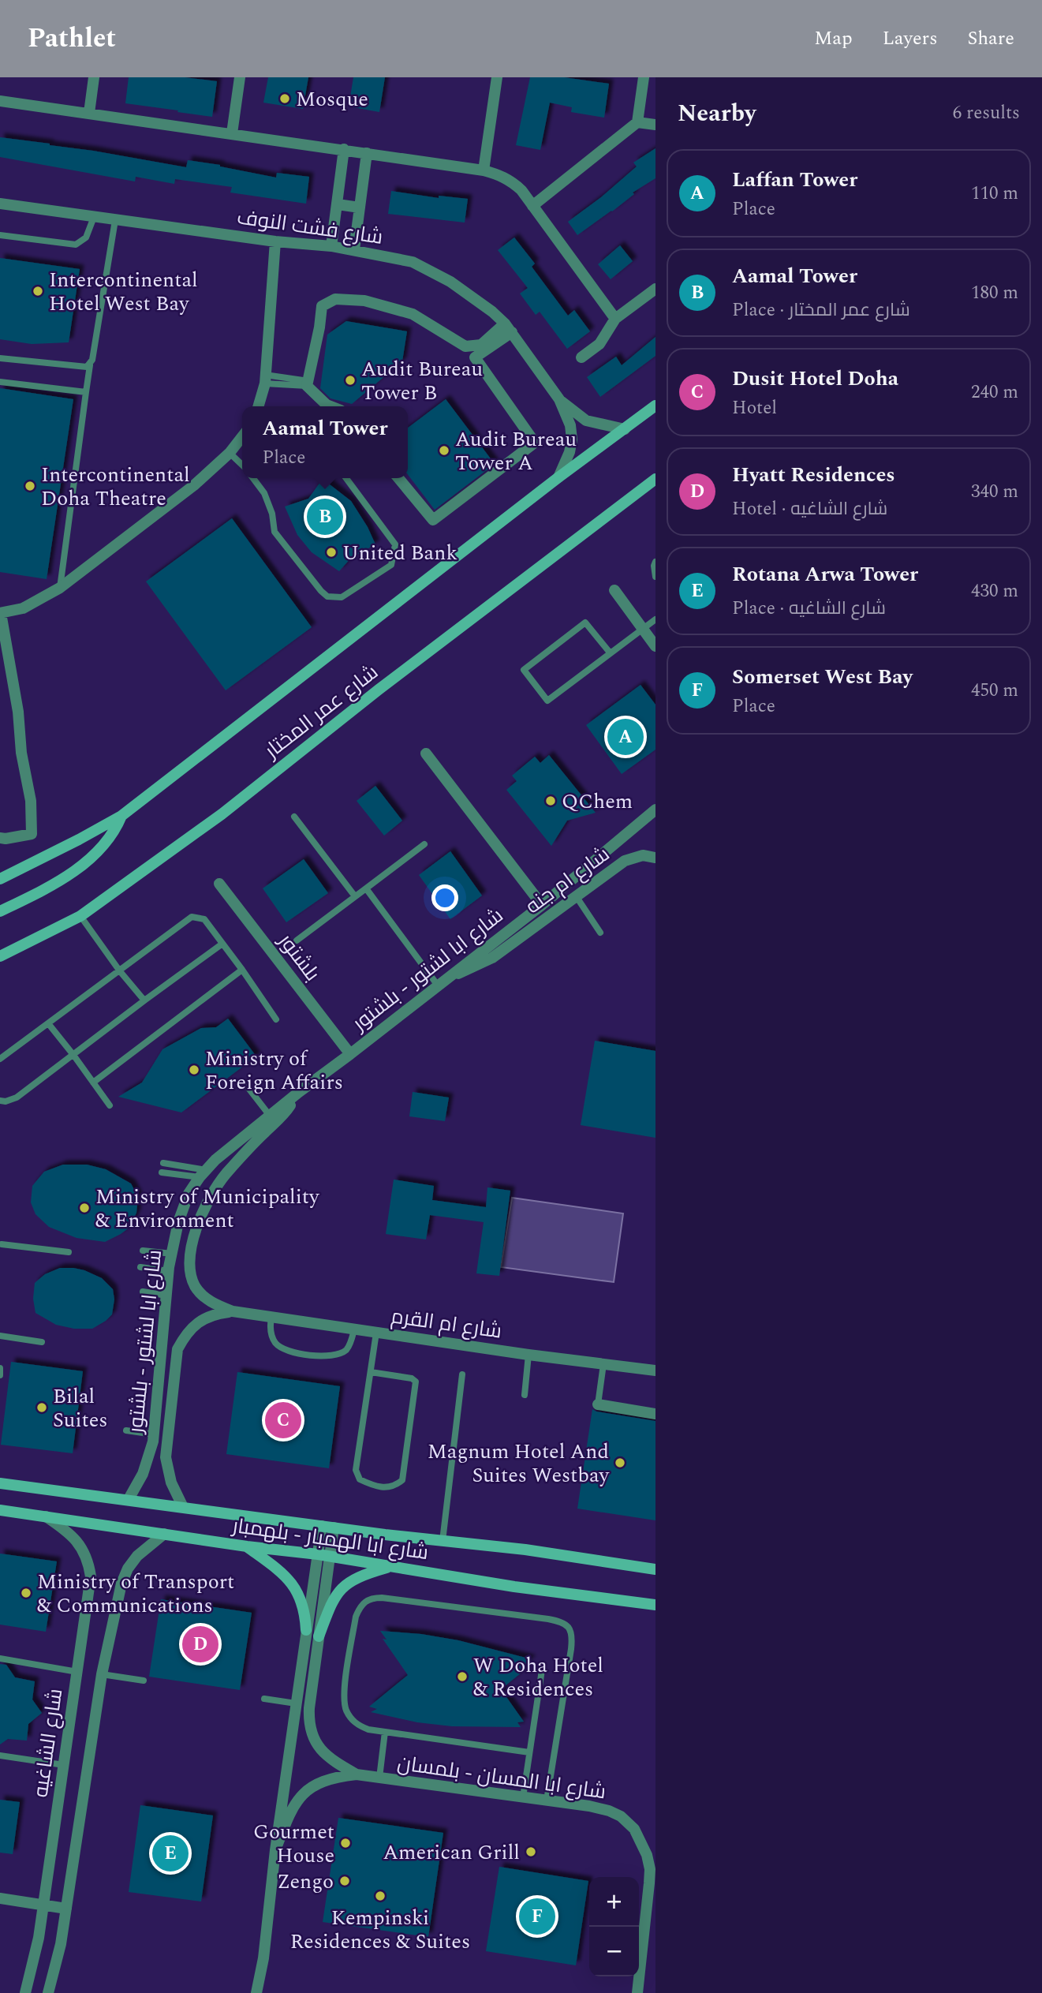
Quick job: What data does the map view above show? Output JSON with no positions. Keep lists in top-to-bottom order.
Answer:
{
  "streets": {
    "main road": ["شارع عمر المختار", "شارع ابا الهمبار - بلهمبار"],
    "street": [
      "شارع فشت النوف",
      "شارع ام جنه",
      "بلشتور",
      "شارع ابا لشتور - بلشتور",
      "شارع ام القرم",
      "شارع الشاغيه",
      "شارع ابا المسان - بلمسان"
    ]
  },
  "crossings": [
    ["شارع فشت النوف", "شارع عمر المختار"],
    ["شارع ام جنه", "شارع ابا لشتور - بلشتور"],
    ["بلشتور", "شارع ابا لشتور - بلشتور"],
    ["شارع ابا لشتور - بلشتور", "شارع ام القرم"],
    ["شارع ابا لشتور - بلشتور", "شارع ابا الهمبار - بلهمبار"],
    ["شارع ام القرم", "شارع ابا الهمبار - بلهمبار"],
    ["شارع ابا الهمبار - بلهمبار", "شارع الشاغيه"],
    ["شارع ابا الهمبار - بلهمبار", "شارع ابا المسان - بلمسان"]
  ],
  "places": [
    "Mosque",
    "Intercontinental Hotel West Bay",
    "Audit Bureau Tower B",
    "Audit Bureau Tower A",
    "Intercontinental Doha Theatre",
    "United Bank",
    "QChem",
    "Ministry of Foreign Affairs",
    "Ministry of Municipality & Environment",
    "Bilal Suites",
    "Magnum Hotel And Suites Westbay",
    "Ministry of Transport & Communications",
    "W Doha Hotel & Residences",
    "Gourmet House",
    "American Grill",
    "Zengo",
    "Kempinski Residences & Suites"
  ],
  "page": {
    "header": "Pathlet",
    "nav": ["Map", "Layers", "Share"],
    "heading": ["Nearby", "6 results"],
    "list": [
      {
        "mark": "A",
        "name": "Laffan Tower",
        "note": "Place",
        "value": "110 m"
      },
      {
        "mark": "B",
        "name": "Aamal Tower",
        "note": "Place · شارع عمر المختار",
        "value": "180 m"
      },
      {
        "mark": "C",
        "name": "Dusit Hotel Doha",
        "note": "Hotel",
        "value": "240 m"
      },
      {
        "mark": "D",
        "name": "Hyatt Residences",
        "note": "Hotel · شارع الشاغيه",
        "value": "340 m"
      },
      {
        "mark": "E",
        "name": "Rotana Arwa Tower",
        "note": "Place · شارع الشاغيه",
        "value": "430 m"
      },
      {
        "mark": "F",
        "name": "Somerset West Bay",
        "note": "Place",
        "value": "450 m"
      }
    ],
    "popup": ["Aamal Tower", "Place"],
    "pins": [
      "B",
      "A",
      "C",
      "D",
      "E",
      "F"
    ],
    "map_buttons": ["+", "−"]
  }
}
